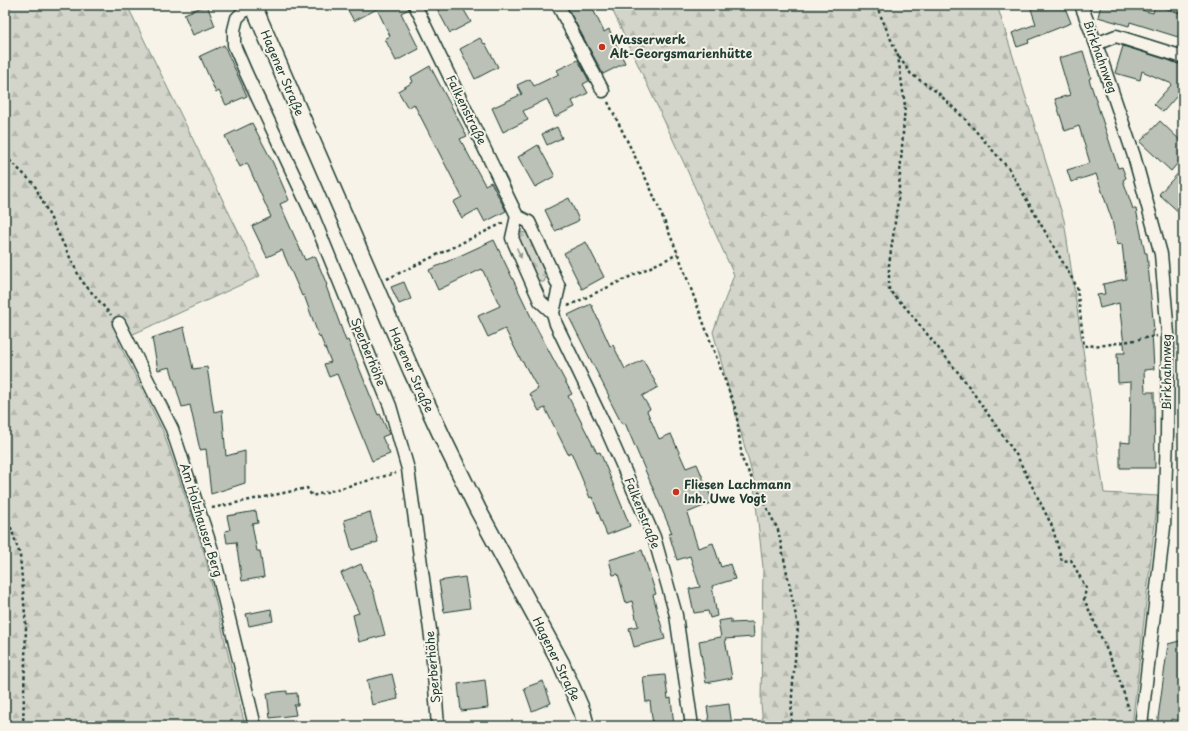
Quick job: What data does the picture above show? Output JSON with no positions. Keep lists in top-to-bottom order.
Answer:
{
  "streets": {
    "main road": ["Hagener Straße"],
    "street": [
      "Birkhahnweg",
      "Falkenstraße",
      "Sperberhöhe",
      "Am Holzhauser Berg"
    ]
  },
  "crossings": [
    ["Hagener Straße", "Sperberhöhe"]
  ],
  "places": ["Wasserwerk Alt-Georgsmarienhütte", "Fliesen Lachmann Inh. Uwe Vogt"]
}
